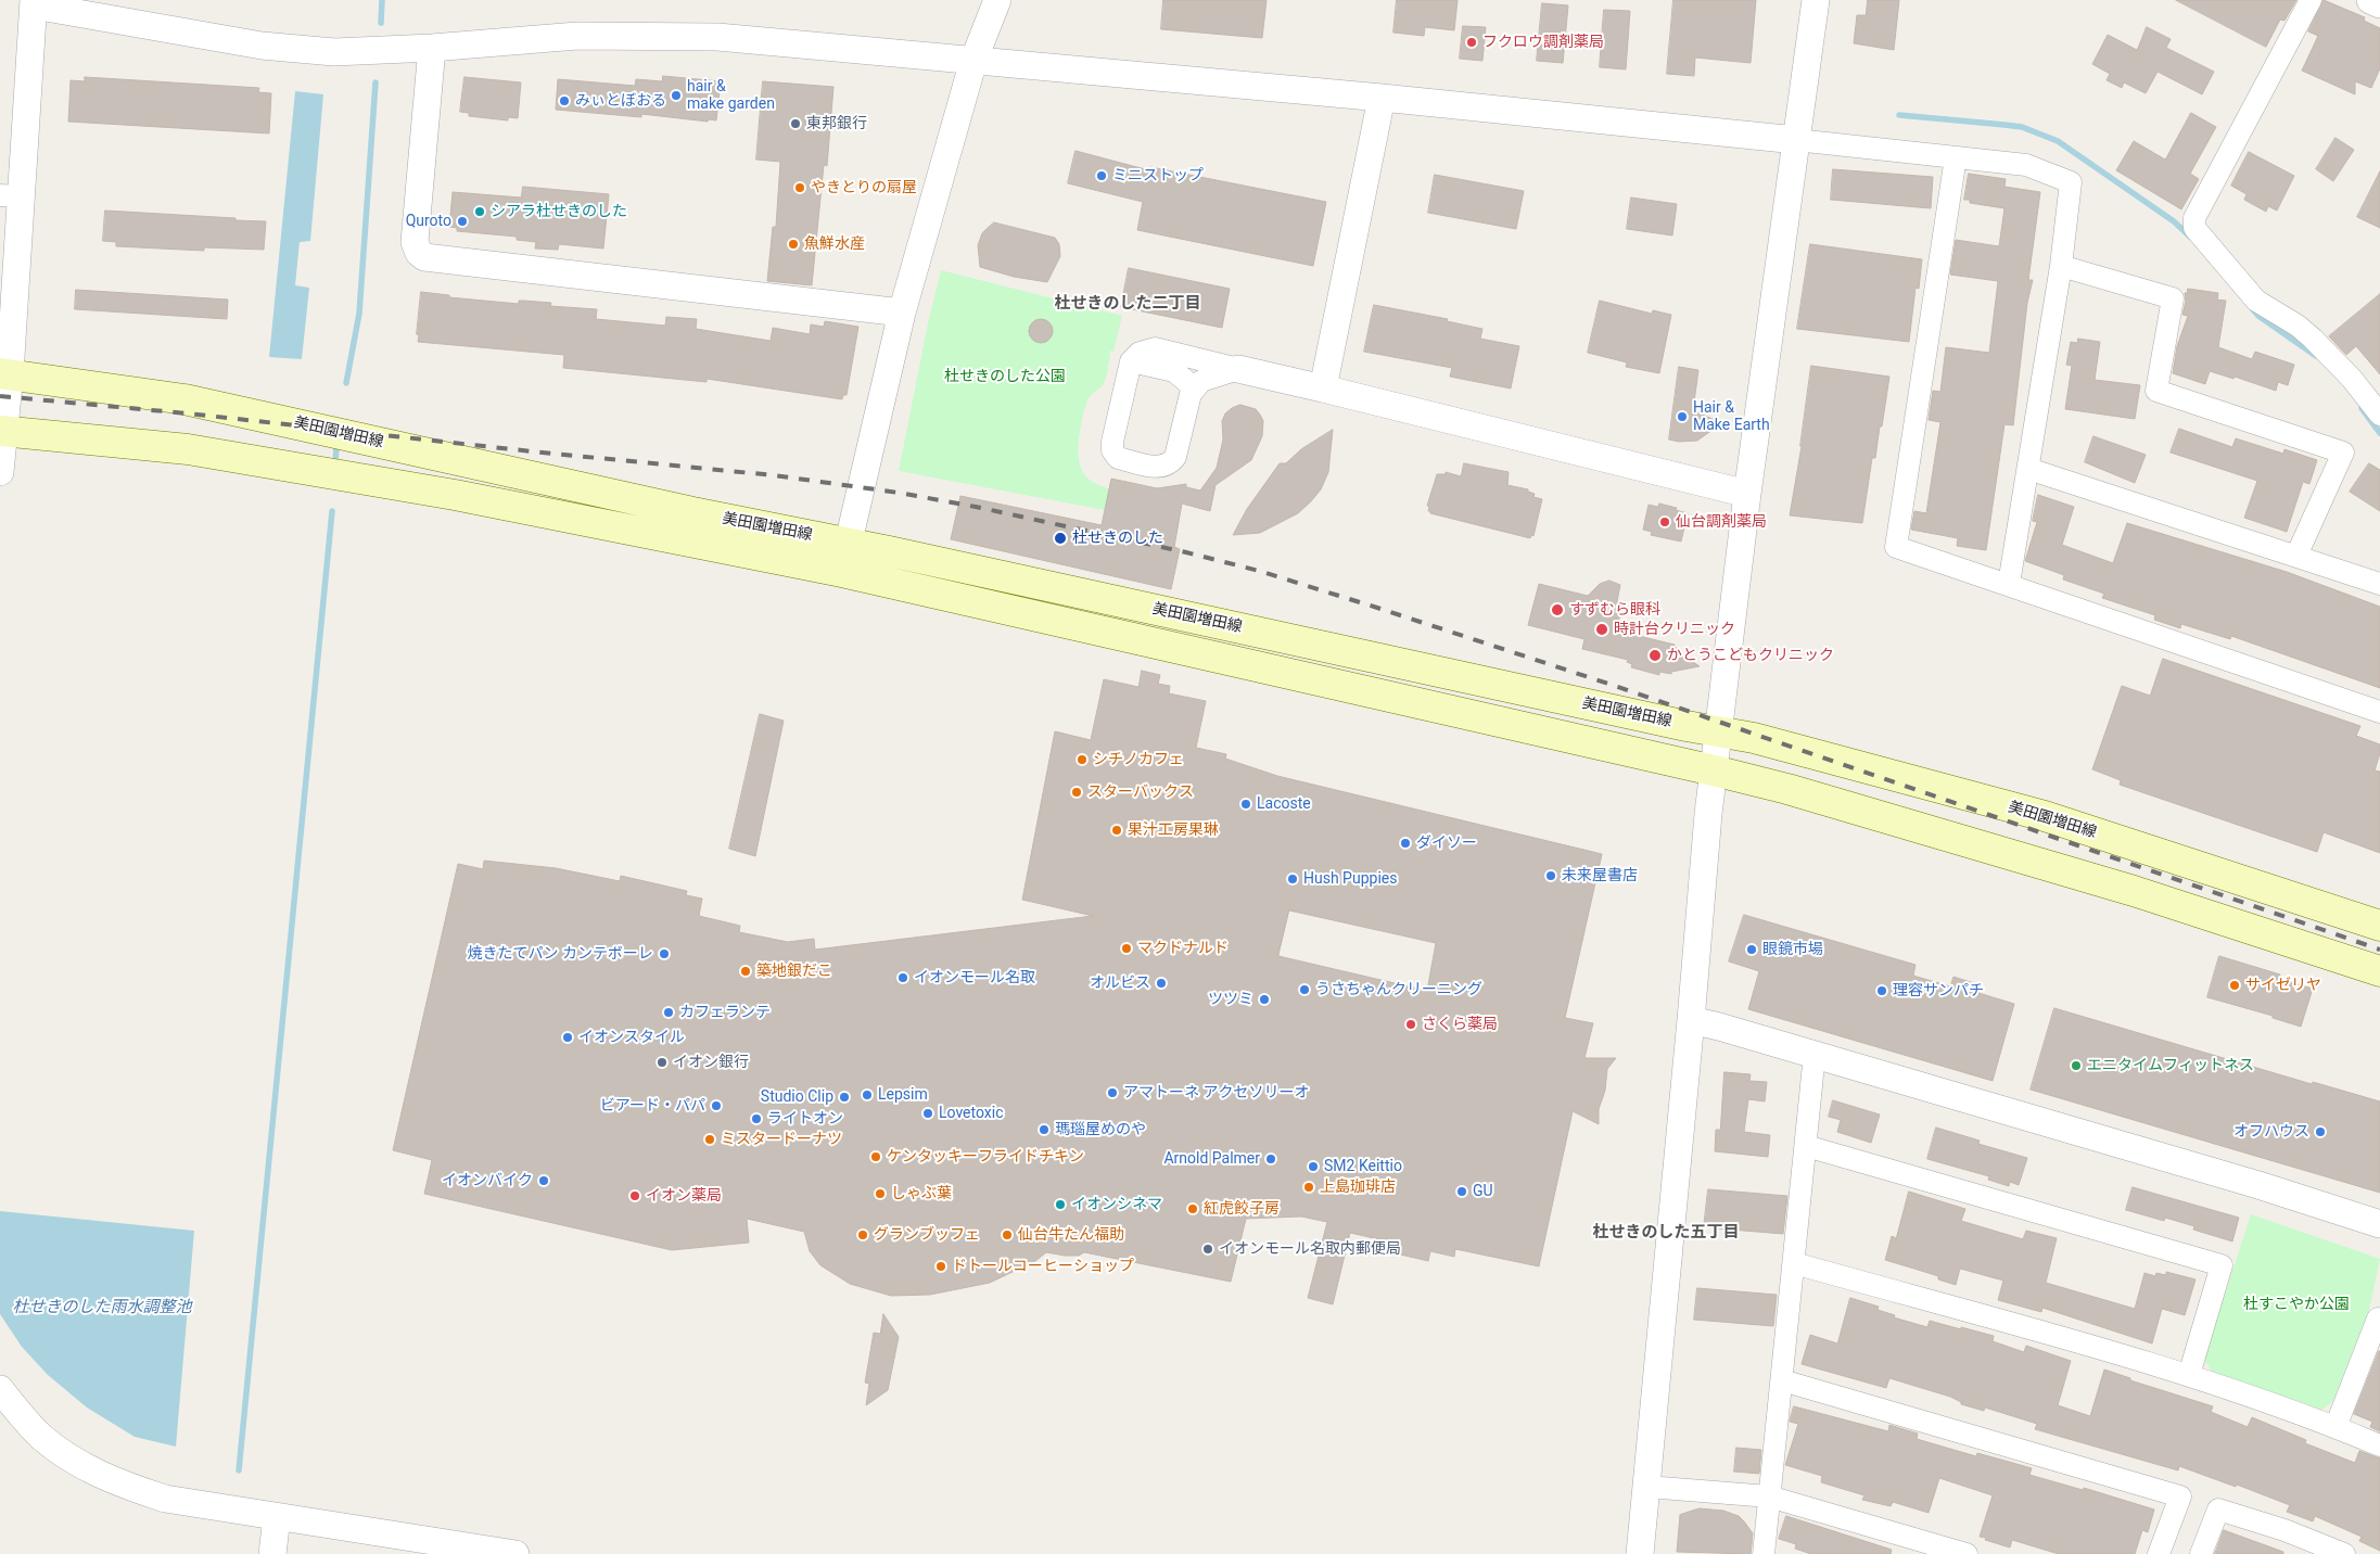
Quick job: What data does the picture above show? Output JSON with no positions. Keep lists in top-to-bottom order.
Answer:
{
  "streets": {
    "main road": ["美田園増田線"]
  },
  "districts": ["杜せきのした二丁目", "杜せきのした五丁目"],
  "water": ["杜せきのした雨水調整池"],
  "parks": ["杜せきのした公園", "杜すこやか公園"],
  "places": [
    "フクロウ調剤薬局",
    "hair & make garden",
    "みぃとぼおる",
    "東邦銀行",
    "ミニストップ",
    "やきとりの扇屋",
    "シアラ杜せきのした",
    "Quroto",
    "魚鮮水産",
    "Hair & Make Earth",
    "仙台調剤薬局",
    "杜せきのした",
    "すずむら眼科",
    "時計台クリニック",
    "かとうこどもクリニック",
    "シチノカフェ",
    "スターバックス",
    "Lacoste",
    "果汁工房果琳",
    "ダイソー",
    "未来屋書店",
    "Hush Puppies",
    "マクドナルド",
    "眼鏡市場",
    "焼きたてパン カンテボーレ",
    "築地銀だこ",
    "イオンモール名取",
    "オルビス",
    "サイゼリヤ",
    "うさちゃんクリーニング",
    "理容サンパチ",
    "ツツミ",
    "カフェランテ",
    "さくら薬局",
    "イオンスタイル",
    "イオン銀行",
    "エニタイムフィットネス",
    "アマトーネ アクセソリーオ",
    "Lepsim",
    "Studio Clip",
    "ビアード・パパ",
    "Lovetoxic",
    "ライトオン",
    "瑪瑙屋めのや",
    "オフハウス",
    "ミスタードーナツ",
    "ケンタッキーフライドチキン",
    "Arnold Palmer",
    "SM2 Keittio",
    "イオンバイク",
    "上島珈琲店",
    "GU",
    "しゃぶ葉",
    "イオン薬局",
    "イオンシネマ",
    "紅虎餃子房",
    "グランブッフェ",
    "仙台牛たん福助",
    "イオンモール名取内郵便局",
    "ドトールコーヒーショップ"
  ]
}
